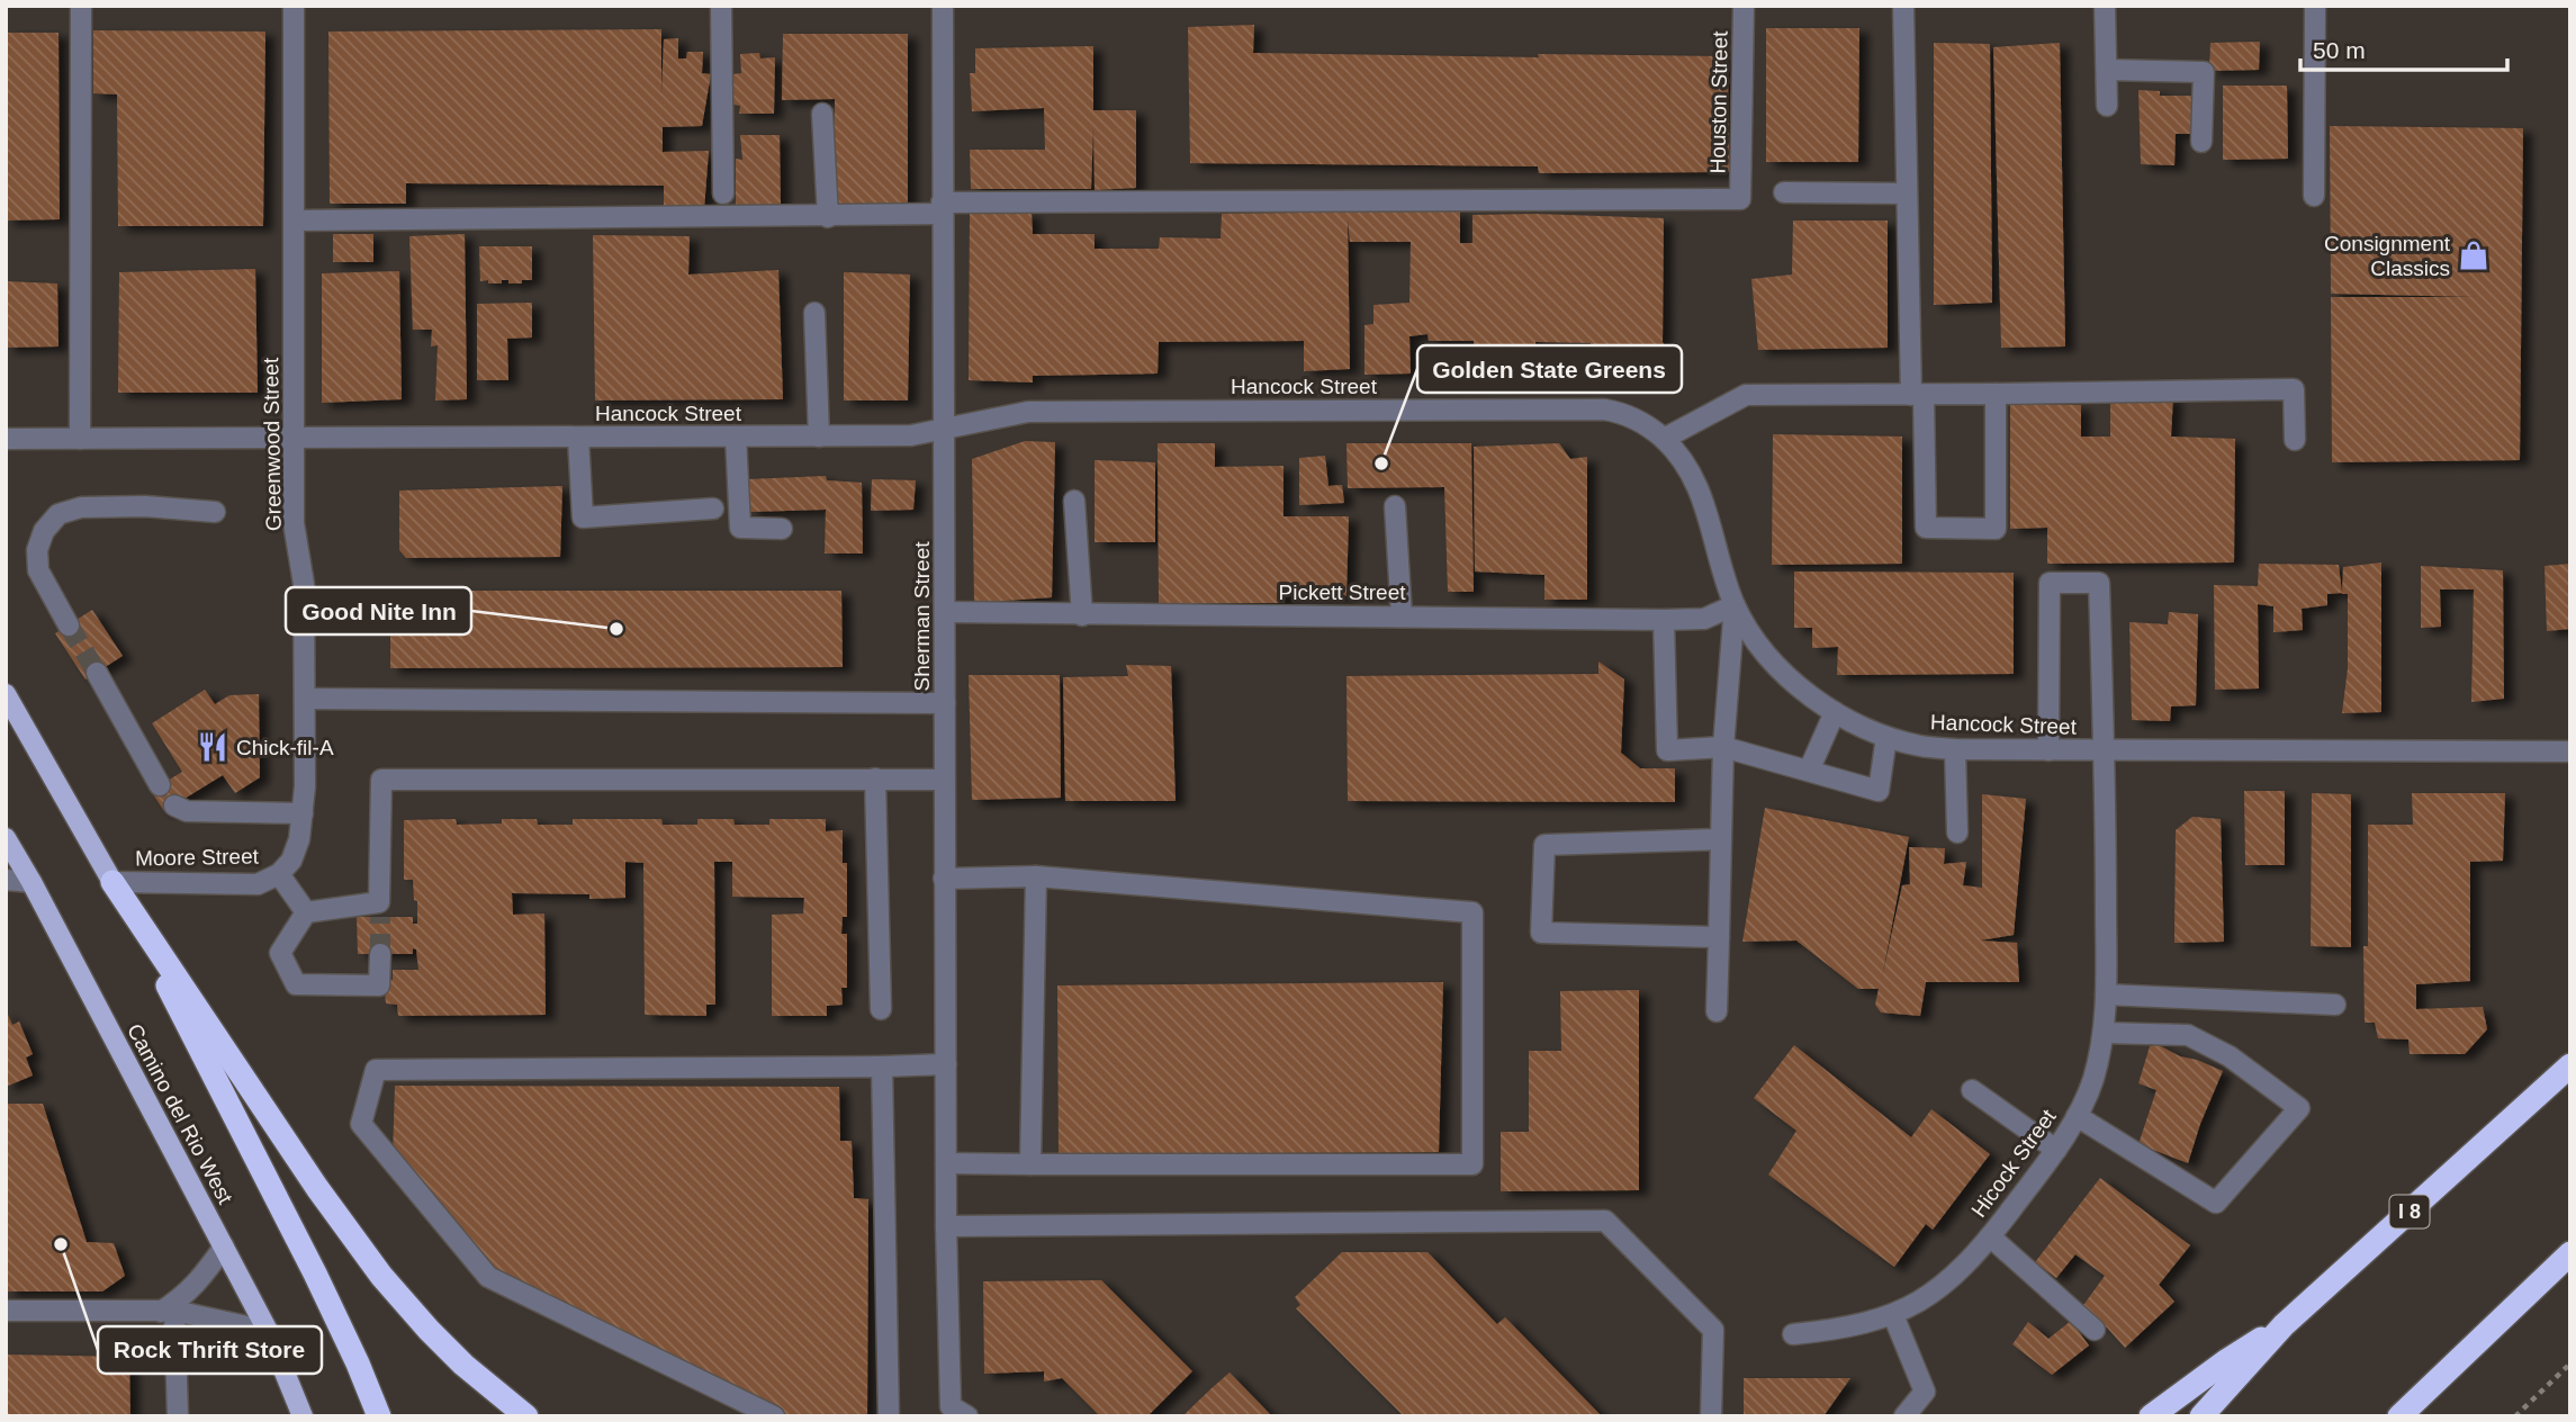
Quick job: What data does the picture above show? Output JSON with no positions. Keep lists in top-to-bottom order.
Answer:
{
  "streets": {
    "highway": ["I 8"],
    "main road": ["Camino del Rio West"],
    "street": [
      "Houston Street",
      "Hancock Street",
      "Greenwood Street",
      "Pickett Street",
      "Sherman Street",
      "Moore Street",
      "Hicock Street"
    ]
  },
  "crossings": [
    ["Houston Street", "Sherman Street"],
    ["Hancock Street", "Greenwood Street"],
    ["Hancock Street", "Pickett Street"],
    ["Hancock Street", "Sherman Street"],
    ["Hancock Street", "Hicock Street"],
    ["Greenwood Street", "Moore Street"],
    ["Pickett Street", "Sherman Street"]
  ],
  "places": {
    "shop": ["Consignment Classics"],
    "other": ["Golden State Greens", "Good Nite Inn", "Rock Thrift Store"],
    "restaurant": ["Chick-fil-A"]
  },
  "scale_bar": "50 m"
}
